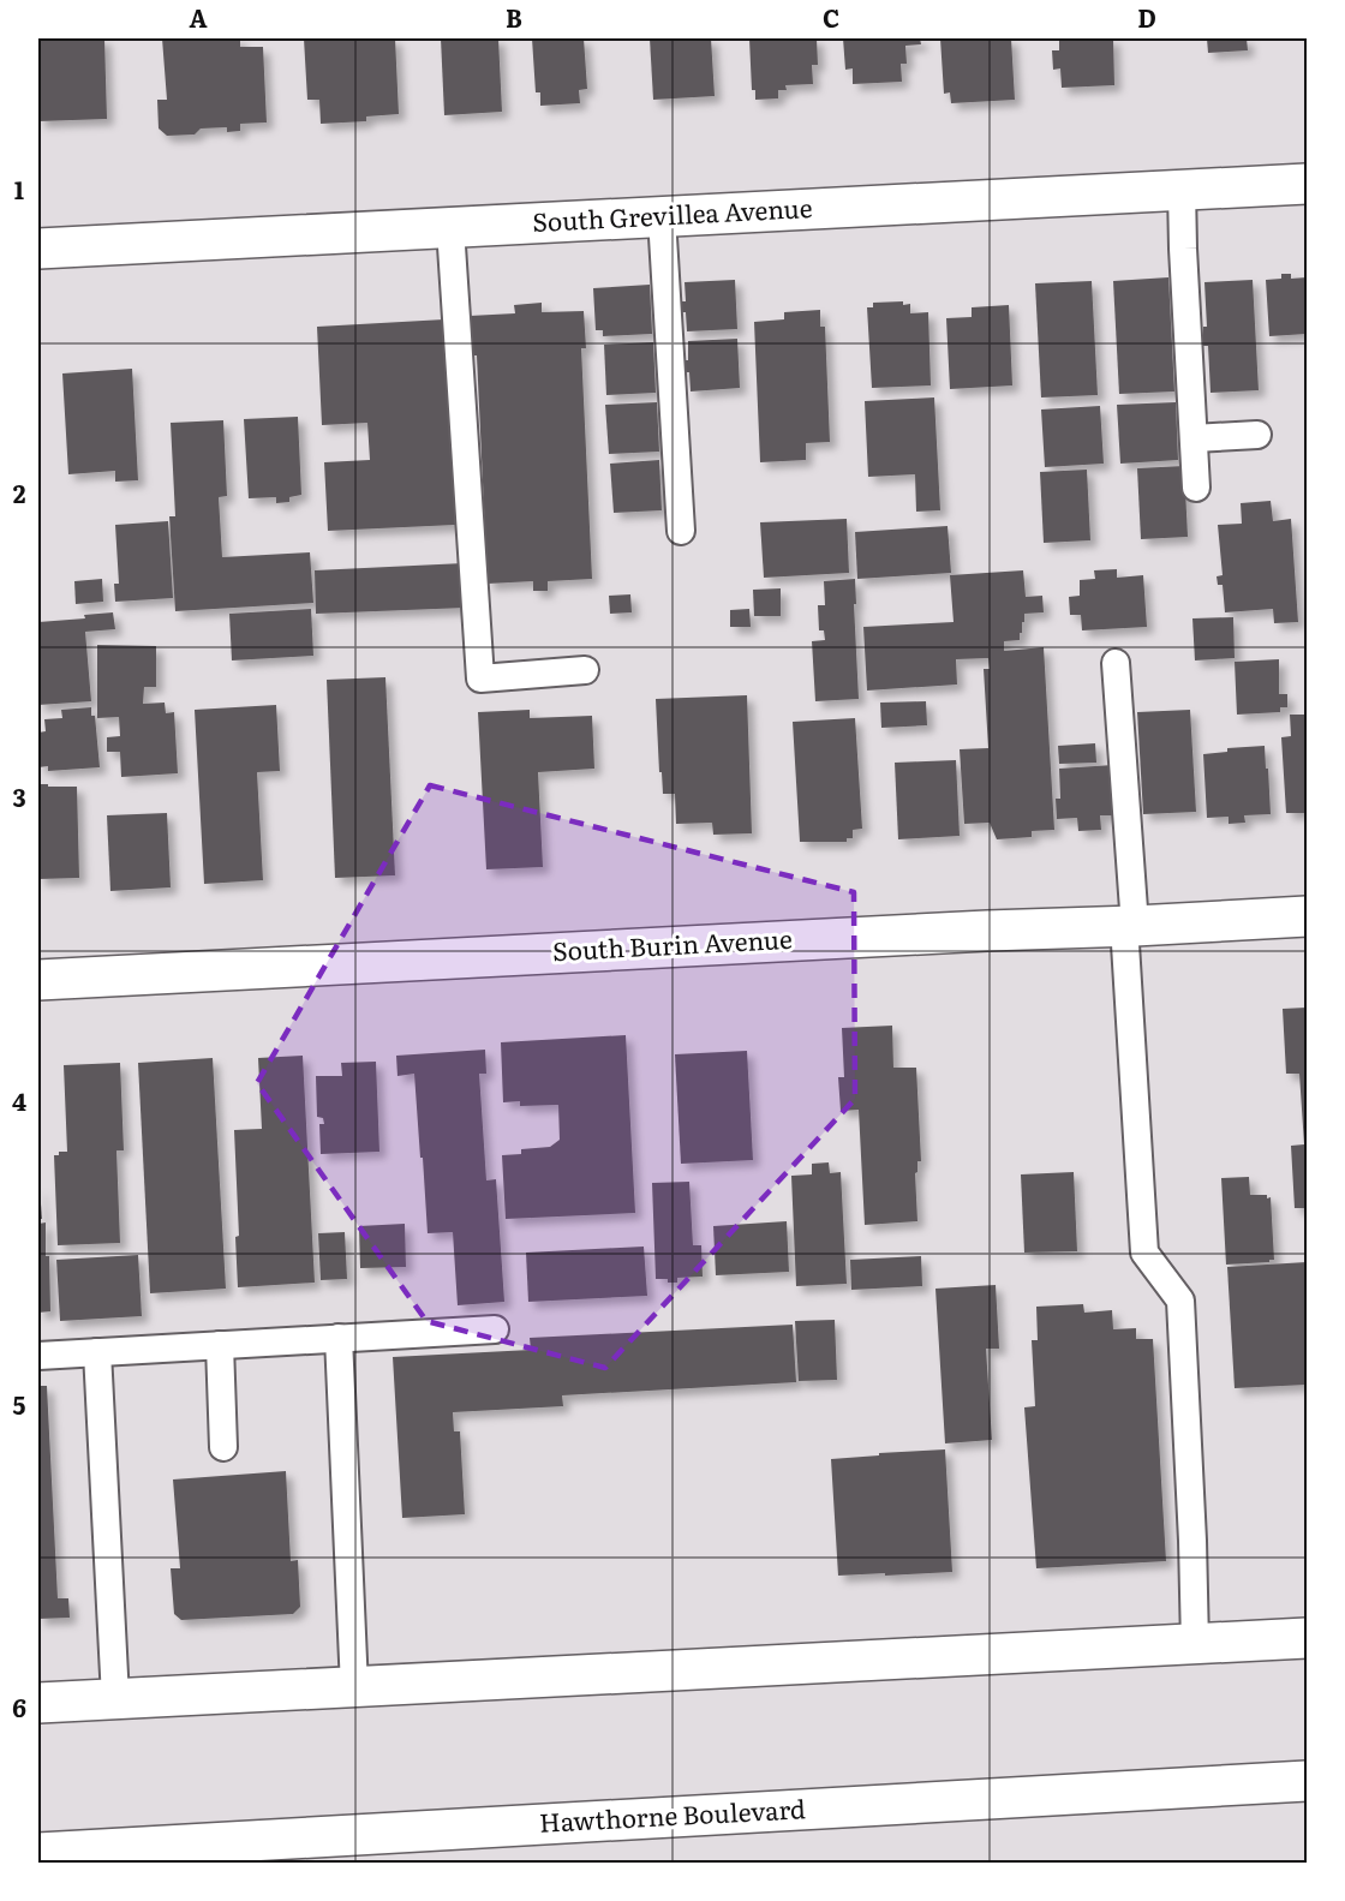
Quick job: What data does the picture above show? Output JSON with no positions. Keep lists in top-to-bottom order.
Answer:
{
  "streets": {
    "street": ["South Grevillea Avenue", "South Burin Avenue", "Hawthorne Boulevard"]
  },
  "grid": {
    "columns": [
      "A",
      "B",
      "C",
      "D"
    ],
    "rows": [
      "1",
      "2",
      "3",
      "4",
      "5",
      "6"
    ]
  }
}
